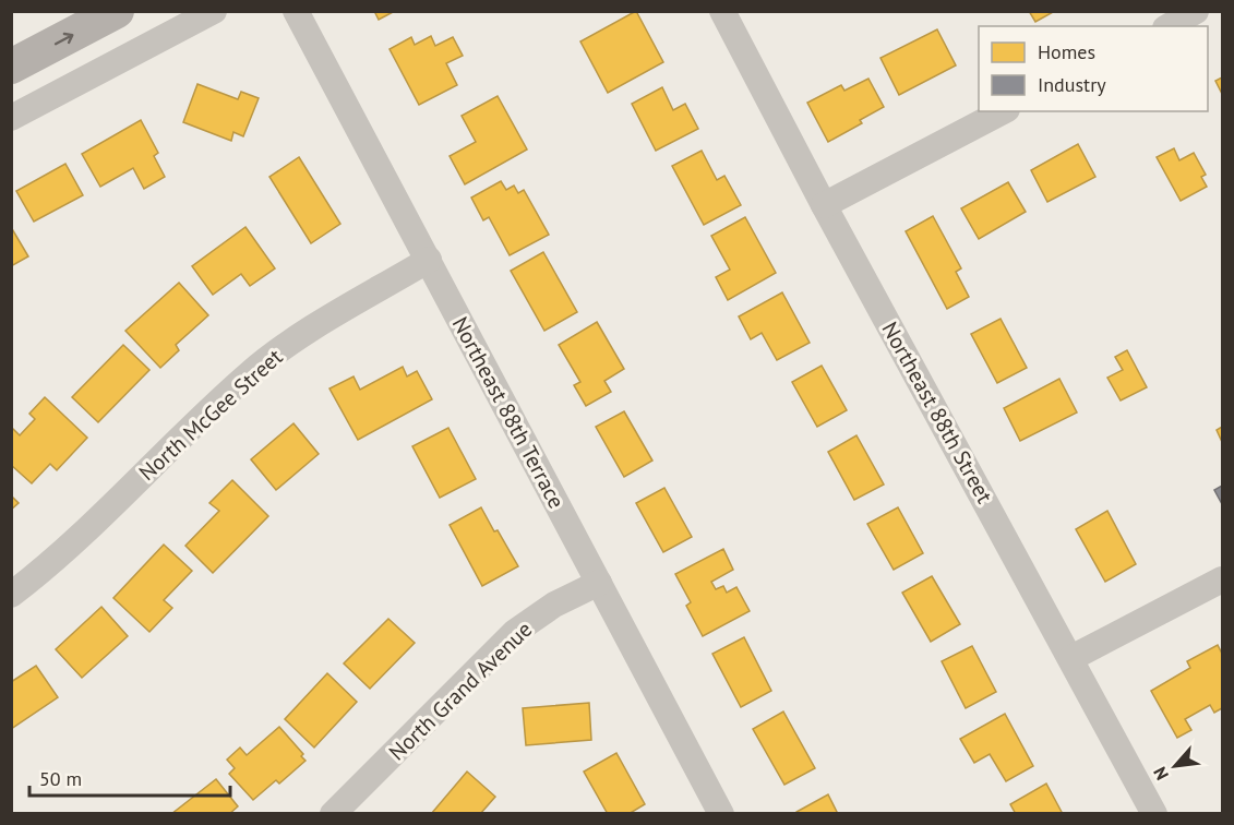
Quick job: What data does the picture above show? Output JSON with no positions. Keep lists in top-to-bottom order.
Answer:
{
  "streets": {
    "street": [
      "Northeast 88th Terrace",
      "Northeast 88th Street",
      "North McGee Street",
      "North Grand Avenue"
    ]
  },
  "crossings": [
    ["Northeast 88th Terrace", "North McGee Street"],
    ["Northeast 88th Terrace", "North Grand Avenue"]
  ],
  "legend": ["Homes", "Industry"],
  "scale_bar": "50 m",
  "north": "bottom left"
}
